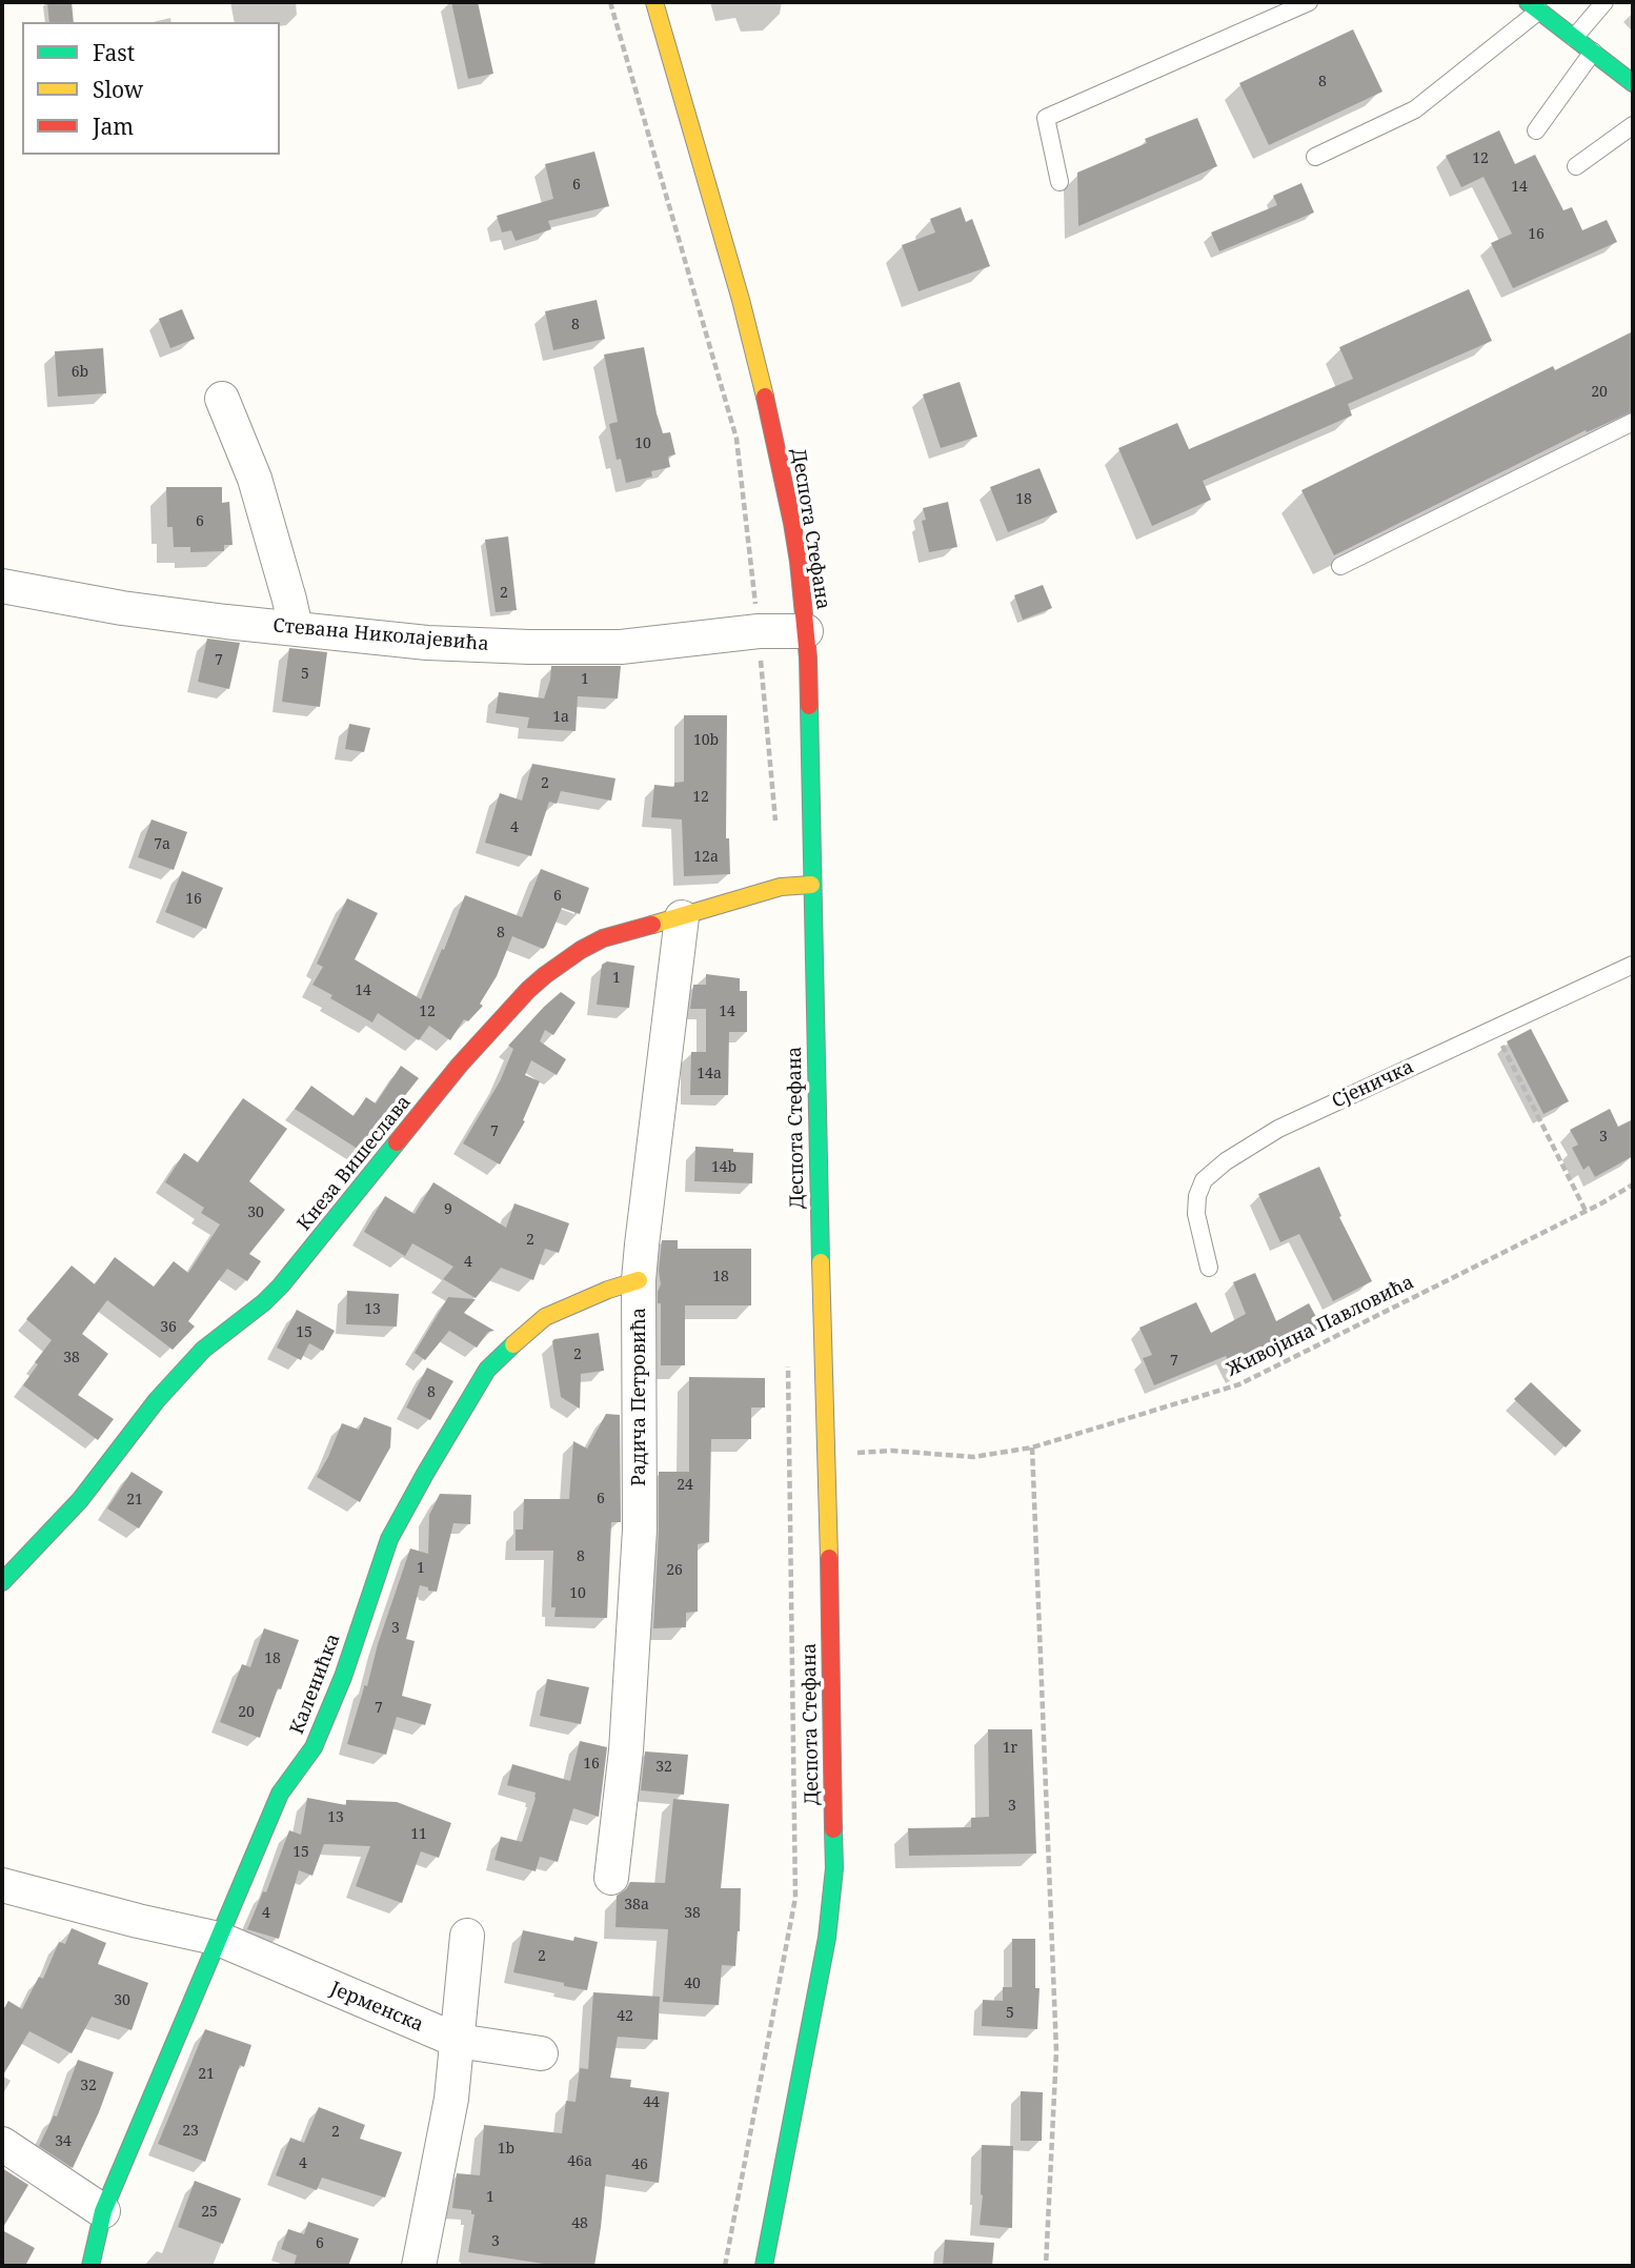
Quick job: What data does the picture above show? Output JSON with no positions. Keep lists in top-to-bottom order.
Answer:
{
  "streets": {
    "main road": ["Деспота Стефана", "Кнеза Вишеслава", "Каленићка"],
    "street": ["Стевана Николајевића", "Радича Петровића", "Јерменска"],
    "lane": ["Сјеничка"],
    "path": ["Живојина Павловића"]
  },
  "crossings": [
    ["Деспота Стефана", "Стевана Николајевића"],
    ["Деспота Стефана", "Кнеза Вишеслава"],
    ["Деспота Стефана", "Живојина Павловића"],
    ["Кнеза Вишеслава", "Радича Петровића"],
    ["Радича Петровића", "Каленићка"],
    ["Каленићка", "Јерменска"]
  ],
  "house_numbers": [
    "8",
    "12",
    "6",
    "14",
    "16",
    "8",
    "6b",
    "20",
    "10",
    "18",
    "6",
    "2",
    "7",
    "5",
    "1",
    "1a",
    "10b",
    "2",
    "12",
    "4",
    "7a",
    "12a",
    "6",
    "16",
    "8",
    "1",
    "14",
    "12",
    "14",
    "14a",
    "7",
    "3",
    "14b",
    "9",
    "30",
    "2",
    "4",
    "18",
    "13",
    "36",
    "15",
    "2",
    "38",
    "7",
    "8",
    "24",
    "6",
    "21",
    "8",
    "1",
    "26",
    "10",
    "3",
    "18",
    "7",
    "20",
    "1r",
    "16",
    "32",
    "3",
    "13",
    "11",
    "15",
    "38a",
    "4",
    "38",
    "2",
    "40",
    "30",
    "5",
    "42",
    "21",
    "32",
    "44",
    "23",
    "2",
    "34",
    "1b",
    "46a",
    "4",
    "46",
    "1",
    "25",
    "48",
    "3",
    "6"
  ],
  "legend": ["Fast", "Slow", "Jam"]
}
